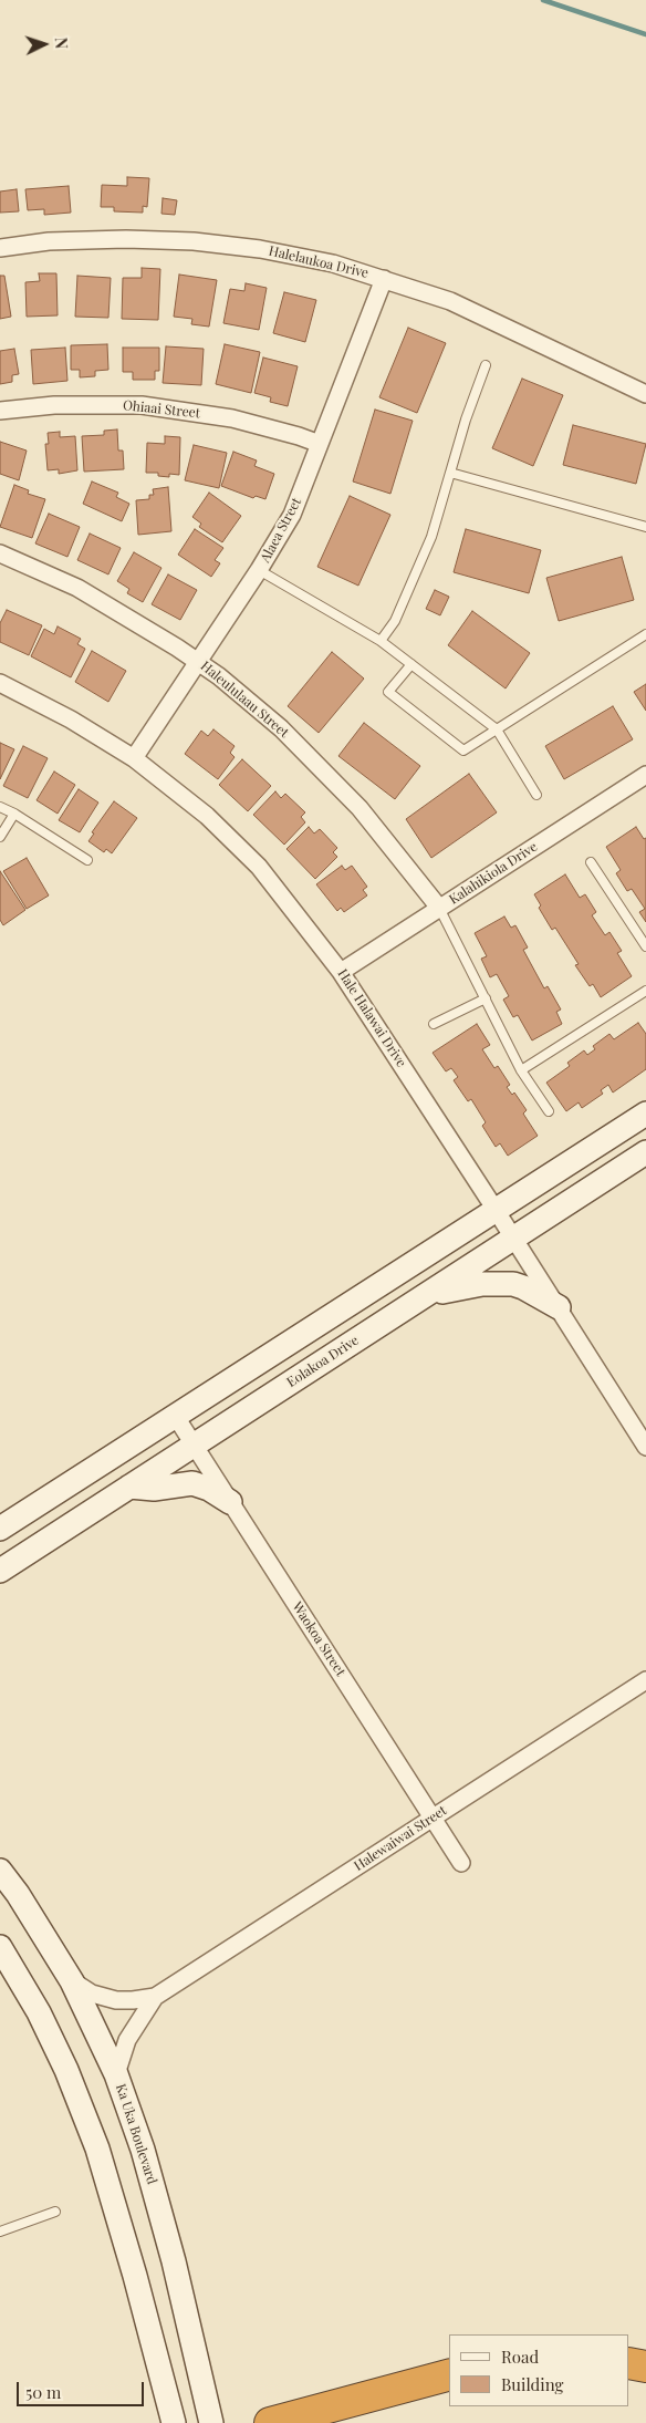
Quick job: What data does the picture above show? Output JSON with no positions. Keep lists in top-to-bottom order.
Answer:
{
  "streets": {
    "street": [
      "Halelaukoa Drive",
      "Ohiaai Street",
      "Alaea Street",
      "Haleululaau Street",
      "Kalahikiola Drive",
      "Hale Halawai Drive",
      "Eolakoa Drive",
      "Waokoa Street",
      "Halewaiwai Street",
      "Ka Uka Boulevard"
    ]
  },
  "crossings": [
    ["Halelaukoa Drive", "Alaea Street"],
    ["Ohiaai Street", "Alaea Street"],
    ["Alaea Street", "Haleululaau Street"],
    ["Alaea Street", "Hale Halawai Drive"],
    ["Haleululaau Street", "Kalahikiola Drive"],
    ["Kalahikiola Drive", "Hale Halawai Drive"],
    ["Hale Halawai Drive", "Eolakoa Drive"],
    ["Eolakoa Drive", "Waokoa Street"],
    ["Waokoa Street", "Halewaiwai Street"],
    ["Halewaiwai Street", "Ka Uka Boulevard"]
  ],
  "legend": ["Road", "Building"],
  "scale_bar": "50 m",
  "north": "right"
}
